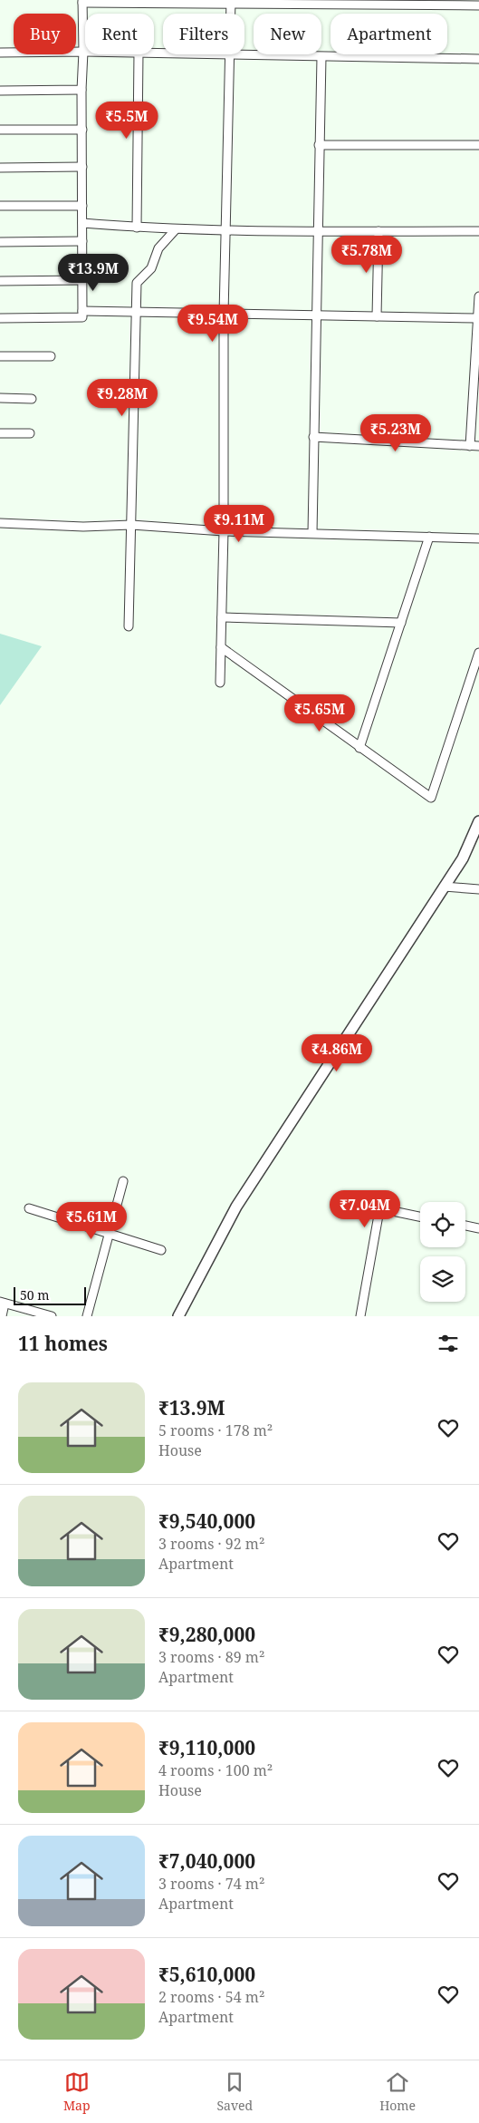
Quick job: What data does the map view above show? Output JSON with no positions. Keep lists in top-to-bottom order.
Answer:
{
  "scale_bar": "50 m",
  "page": {
    "chip": [
      "Buy",
      "Rent",
      "Filters",
      "New",
      "Apartment"
    ],
    "price": [
      "₹5.5M",
      "₹5.78M",
      "₹13.9M",
      "₹9.54M",
      "₹9.28M",
      "₹5.23M",
      "₹9.11M",
      "₹5.65M",
      "₹4.86M",
      "₹7.04M",
      "₹5.61M"
    ],
    "scale": "50 m",
    "heading": "11 homes",
    "list": [
      {
        "name": "₹13.9M",
        "note": "5 rooms · 178 m² · House"
      },
      {
        "name": "₹9,540,000",
        "note": "3 rooms · 92 m² · Apartment"
      },
      {
        "name": "₹9,280,000",
        "note": "3 rooms · 89 m² · Apartment"
      },
      {
        "name": "₹9,110,000",
        "note": "4 rooms · 100 m² · House"
      },
      {
        "name": "₹7,040,000",
        "note": "3 rooms · 74 m² · Apartment"
      },
      {
        "name": "₹5,610,000",
        "note": "2 rooms · 54 m² · Apartment"
      }
    ],
    "tabs": ["Map", "Saved", "Home"]
  }
}
